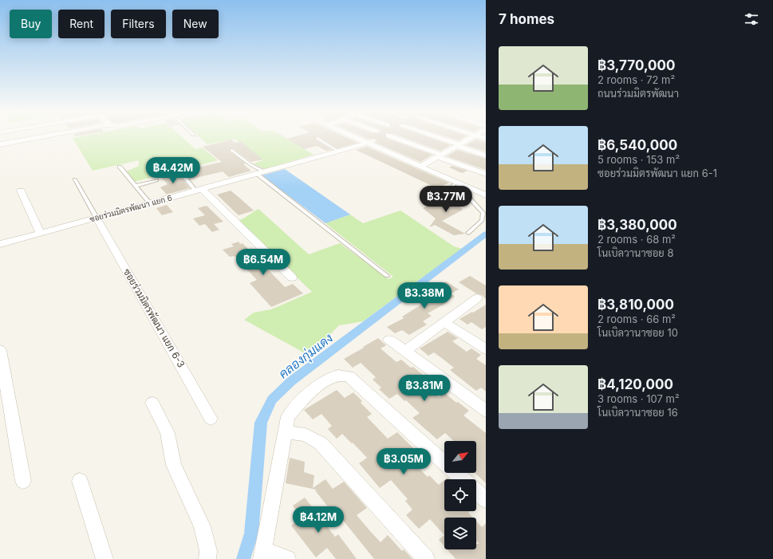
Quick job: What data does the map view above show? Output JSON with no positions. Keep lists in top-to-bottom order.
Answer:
{
  "streets": {
    "street": ["ซอยร่วมมิตรพัฒนา แยก 6", "ซอยร่วมมิตรพัฒนา แยก 6-3"]
  },
  "crossings": [
    ["ซอยร่วมมิตรพัฒนา แยก 6", "ซอยร่วมมิตรพัฒนา แยก 6-3"]
  ],
  "water": ["คลองกุ่มแดง"],
  "north": "top right",
  "page": {
    "heading": "7 homes",
    "chip": [
      "Buy",
      "Rent",
      "Filters",
      "New"
    ],
    "list": [
      {
        "name": "฿3,770,000",
        "note": "2 rooms · 72 m² · ถนนร่วมมิตรพัฒนา"
      },
      {
        "name": "฿6,540,000",
        "note": "5 rooms · 153 m² · ซอยร่วมมิตรพัฒนา แยก 6-1"
      },
      {
        "name": "฿3,380,000",
        "note": "2 rooms · 68 m² · โนเบิลวานาซอย 8"
      },
      {
        "name": "฿3,810,000",
        "note": "2 rooms · 66 m² · โนเบิลวานาซอย 10"
      },
      {
        "name": "฿4,120,000",
        "note": "3 rooms · 107 m² · โนเบิลวานาซอย 16"
      }
    ],
    "price": [
      "฿4.42M",
      "฿3.77M",
      "฿6.54M",
      "฿3.38M",
      "฿3.81M",
      "฿3.05M",
      "฿4.12M"
    ]
  }
}
